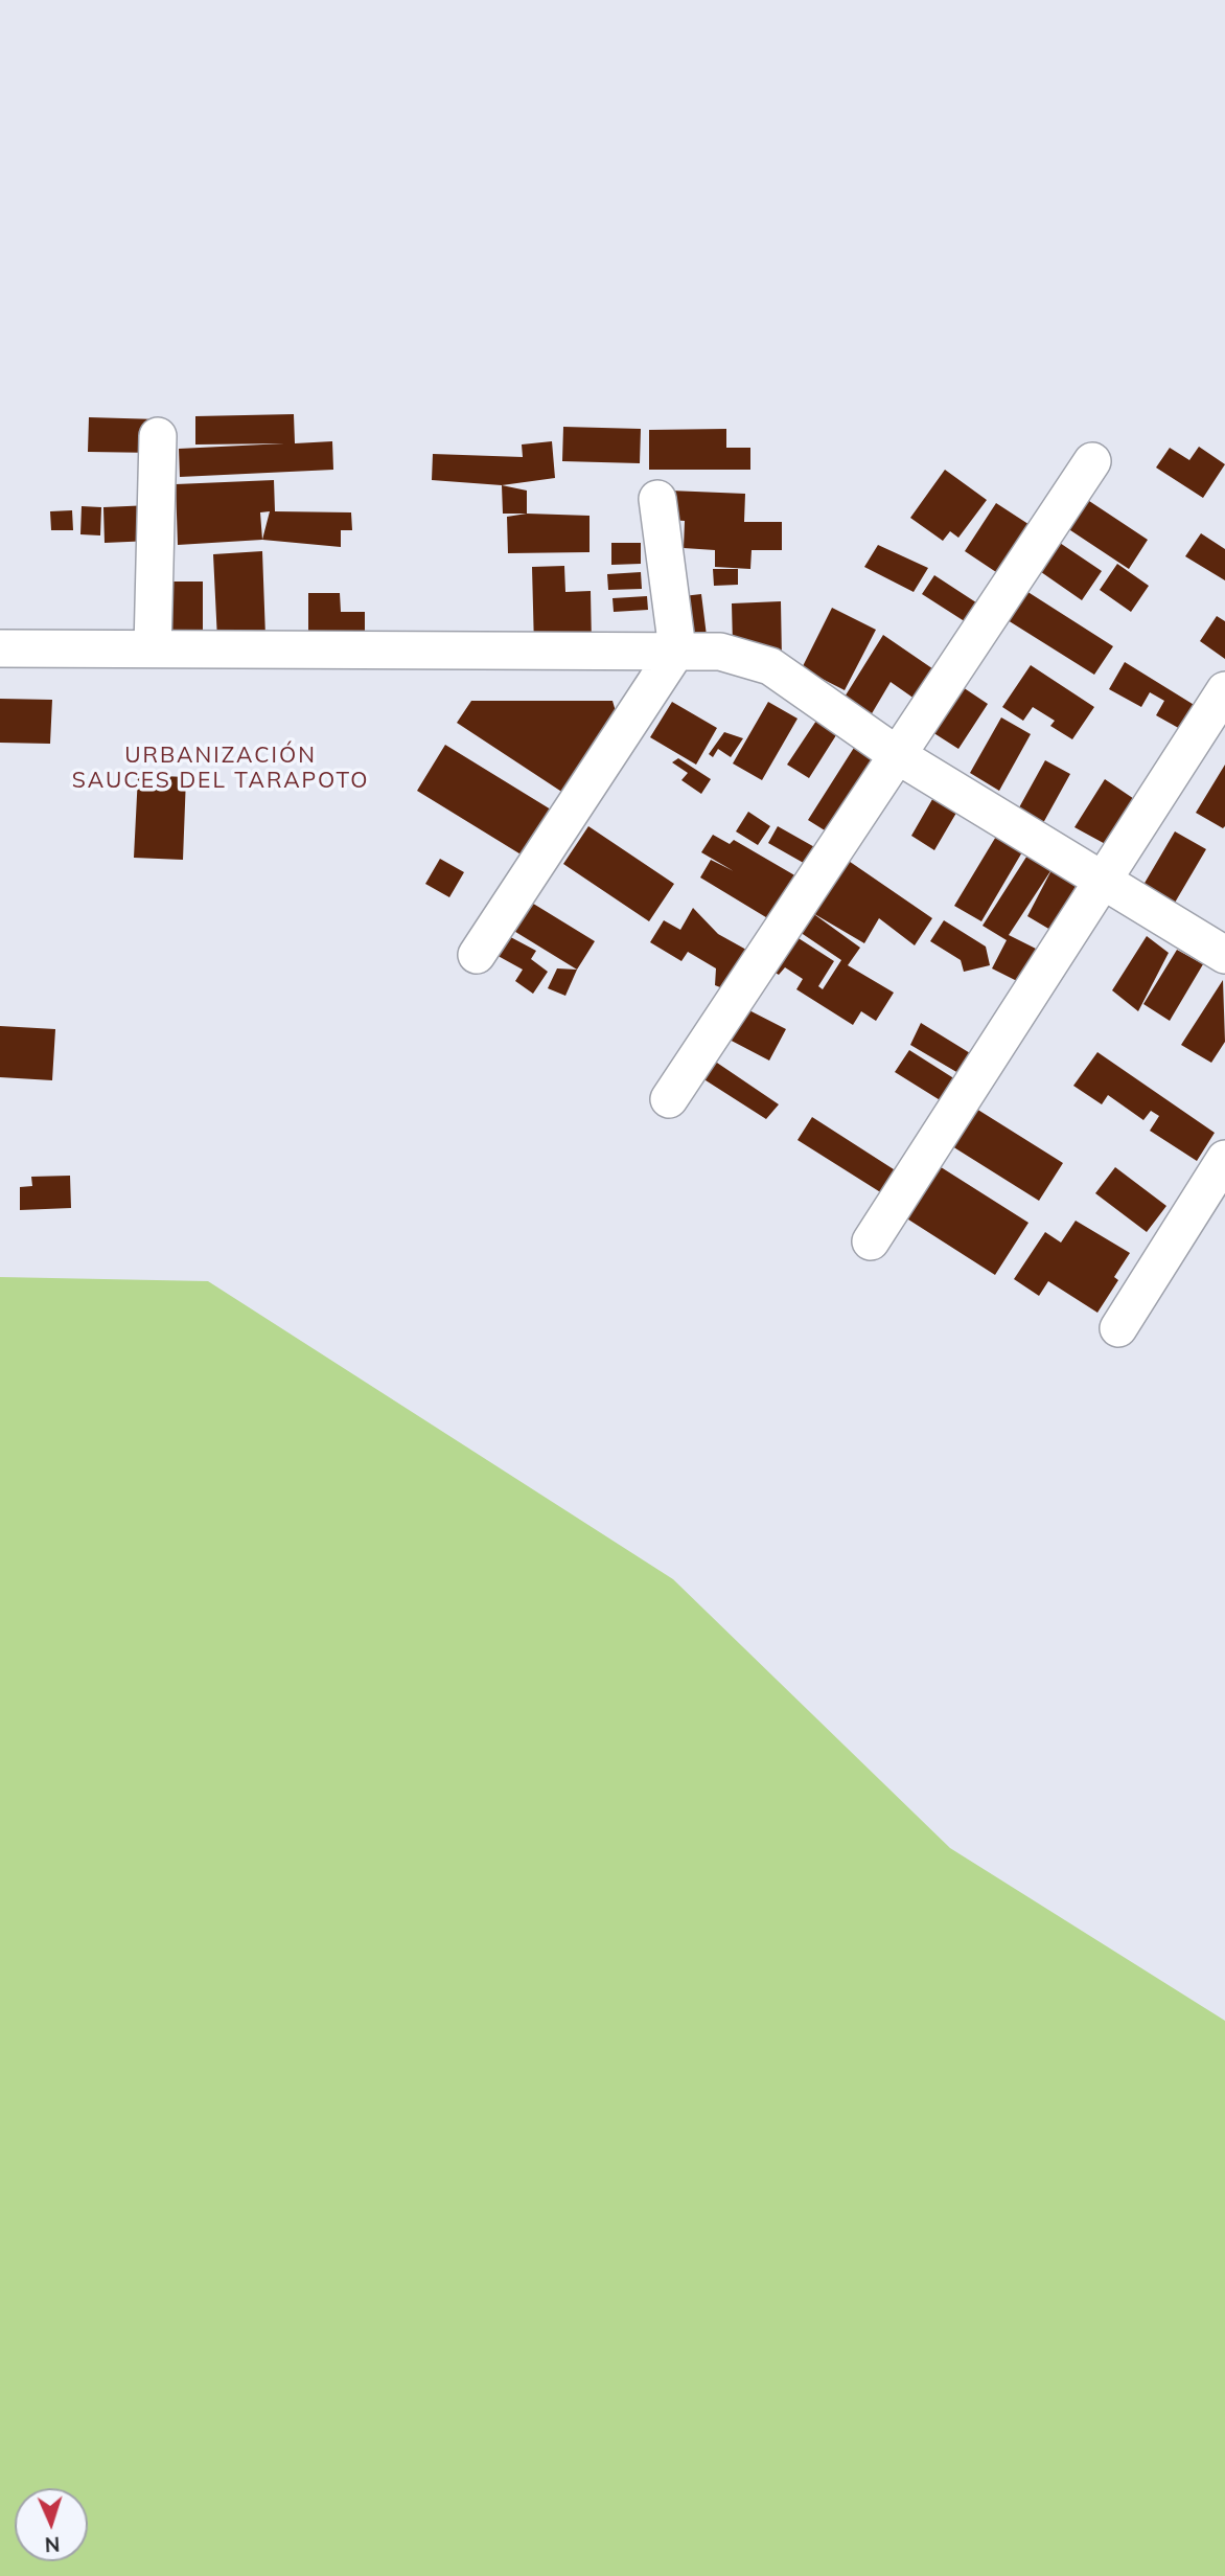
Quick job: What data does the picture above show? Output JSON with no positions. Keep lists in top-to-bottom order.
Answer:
{
  "districts": ["URBANIZACIÓN SAUCES DEL TARAPOTO"],
  "north": "bottom"
}
